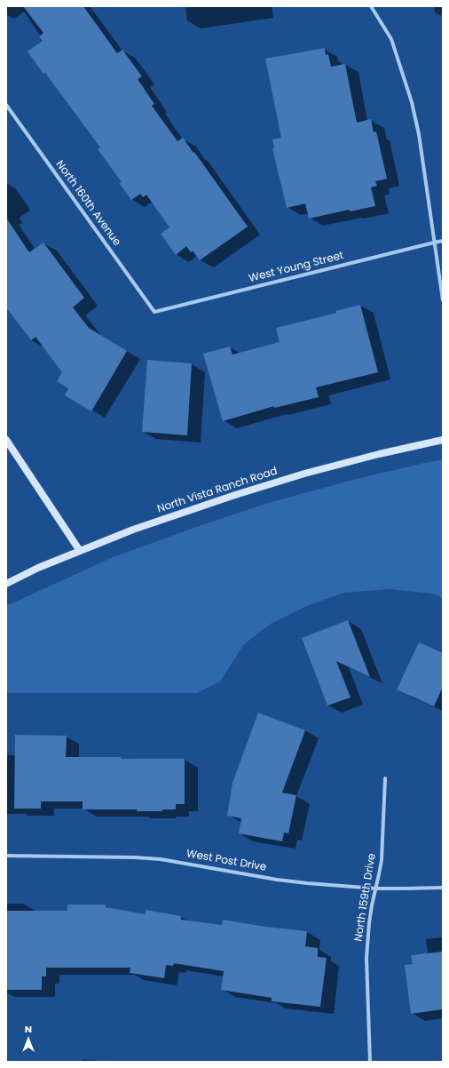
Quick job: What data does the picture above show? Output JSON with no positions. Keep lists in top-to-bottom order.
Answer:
{
  "streets": {
    "street": [
      "North 160th Avenue",
      "West Young Street",
      "North Vista Ranch Road",
      "West Post Drive",
      "North 159th Drive"
    ]
  },
  "crossings": [
    ["North 160th Avenue", "West Young Street"],
    ["West Post Drive", "North 159th Drive"]
  ],
  "north": "top"
}
